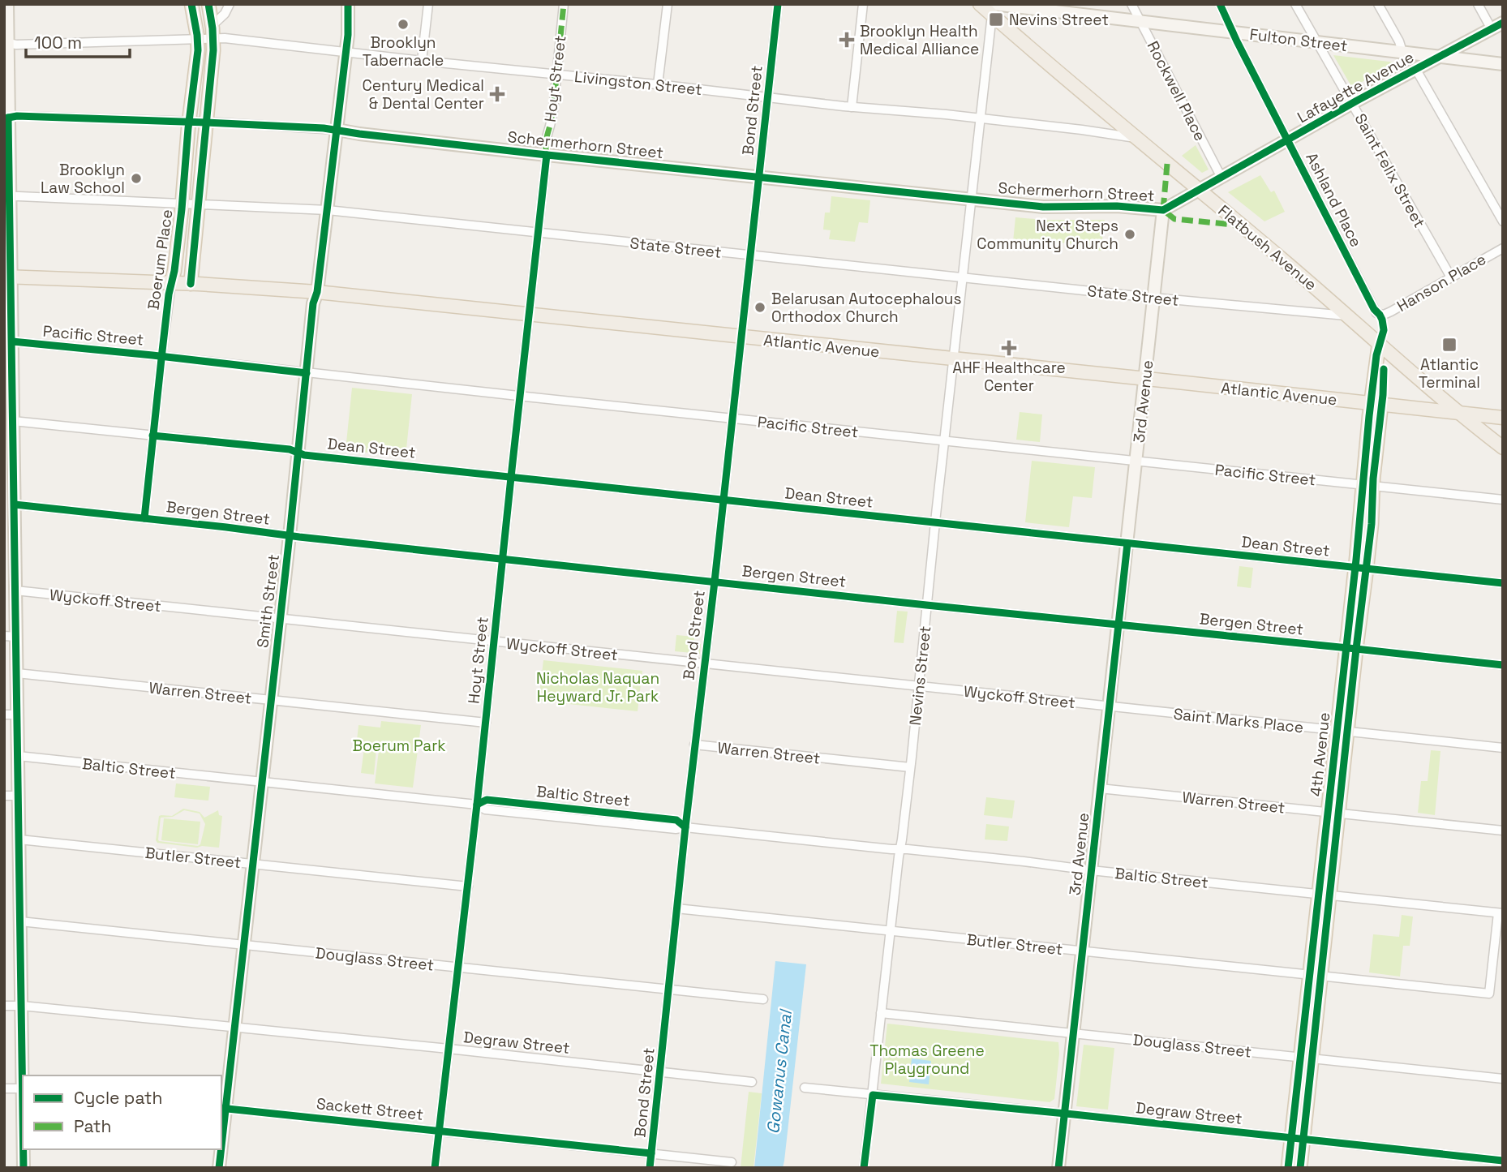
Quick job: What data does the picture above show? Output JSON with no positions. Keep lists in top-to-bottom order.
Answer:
{
  "streets": {
    "main road": [
      "Fulton Street",
      "Lafayette Avenue",
      "Schermerhorn Street",
      "Flatbush Avenue",
      "Boerum Place",
      "Atlantic Avenue",
      "3rd Avenue",
      "Smith Street",
      "4th Avenue"
    ],
    "street": [
      "Hoyt Street",
      "Livingston Street",
      "Rockwell Place",
      "Bond Street",
      "Saint Felix Street",
      "Ashland Place",
      "State Street",
      "Hanson Place",
      "Pacific Street",
      "Dean Street",
      "Bergen Street",
      "Wyckoff Street",
      "Nevins Street",
      "Warren Street",
      "Saint Marks Place",
      "Baltic Street",
      "Butler Street",
      "Douglass Street",
      "Degraw Street",
      "Sackett Street"
    ]
  },
  "crossings": [
    ["Fulton Street", "Lafayette Avenue"],
    ["Fulton Street", "Rockwell Place"],
    ["Fulton Street", "Saint Felix Street"],
    ["Fulton Street", "Ashland Place"],
    ["Fulton Street", "Flatbush Avenue"],
    ["Fulton Street", "Nevins Street"],
    ["Hoyt Street", "Livingston Street"],
    ["Hoyt Street", "Schermerhorn Street"],
    ["Hoyt Street", "State Street"],
    ["Hoyt Street", "Pacific Street"],
    ["Hoyt Street", "Atlantic Avenue"],
    ["Hoyt Street", "Dean Street"],
    ["Hoyt Street", "Bergen Street"],
    ["Hoyt Street", "Wyckoff Street"],
    ["Hoyt Street", "Warren Street"],
    ["Hoyt Street", "Baltic Street"],
    ["Hoyt Street", "Butler Street"],
    ["Hoyt Street", "Douglass Street"],
    ["Hoyt Street", "Degraw Street"],
    ["Hoyt Street", "Sackett Street"],
    ["Livingston Street", "Bond Street"],
    ["Livingston Street", "Flatbush Avenue"],
    ["Livingston Street", "Boerum Place"],
    ["Livingston Street", "Smith Street"],
    ["Livingston Street", "Nevins Street"],
    ["Lafayette Avenue", "Rockwell Place"],
    ["Lafayette Avenue", "Schermerhorn Street"],
    ["Lafayette Avenue", "Saint Felix Street"],
    ["Lafayette Avenue", "Ashland Place"],
    ["Lafayette Avenue", "Flatbush Avenue"],
    ["Lafayette Avenue", "3rd Avenue"],
    ["Bond Street", "Schermerhorn Street"],
    ["Bond Street", "State Street"],
    ["Bond Street", "Pacific Street"],
    ["Bond Street", "Atlantic Avenue"],
    ["Bond Street", "Dean Street"],
    ["Bond Street", "Bergen Street"],
    ["Bond Street", "Wyckoff Street"],
    ["Bond Street", "Warren Street"],
    ["Bond Street", "Baltic Street"],
    ["Bond Street", "Butler Street"],
    ["Bond Street", "Douglass Street"],
    ["Bond Street", "Degraw Street"],
    ["Bond Street", "Sackett Street"],
    ["Schermerhorn Street", "Boerum Place"],
    ["Schermerhorn Street", "3rd Avenue"],
    ["Schermerhorn Street", "Smith Street"],
    ["Schermerhorn Street", "Nevins Street"],
    ["Saint Felix Street", "Hanson Place"],
    ["Ashland Place", "Hanson Place"],
    ["State Street", "Flatbush Avenue"],
    ["State Street", "Boerum Place"],
    ["State Street", "3rd Avenue"],
    ["State Street", "Smith Street"],
    ["State Street", "Nevins Street"],
    ["Flatbush Avenue", "Atlantic Avenue"],
    ["Flatbush Avenue", "Nevins Street"],
    ["Flatbush Avenue", "4th Avenue"],
    ["Boerum Place", "Pacific Street"],
    ["Boerum Place", "Atlantic Avenue"],
    ["Boerum Place", "Dean Street"],
    ["Boerum Place", "Bergen Street"],
    ["Pacific Street", "3rd Avenue"],
    ["Pacific Street", "Smith Street"],
    ["Pacific Street", "Nevins Street"],
    ["Pacific Street", "4th Avenue"],
    ["Atlantic Avenue", "3rd Avenue"],
    ["Atlantic Avenue", "Smith Street"],
    ["Atlantic Avenue", "Nevins Street"],
    ["Atlantic Avenue", "4th Avenue"],
    ["3rd Avenue", "Dean Street"],
    ["3rd Avenue", "Bergen Street"],
    ["3rd Avenue", "Wyckoff Street"],
    ["3rd Avenue", "Warren Street"],
    ["3rd Avenue", "Saint Marks Place"],
    ["3rd Avenue", "Baltic Street"],
    ["3rd Avenue", "Butler Street"],
    ["3rd Avenue", "Douglass Street"],
    ["3rd Avenue", "Degraw Street"],
    ["Dean Street", "Smith Street"],
    ["Dean Street", "Nevins Street"],
    ["Dean Street", "4th Avenue"],
    ["Bergen Street", "Smith Street"],
    ["Bergen Street", "Nevins Street"],
    ["Bergen Street", "4th Avenue"],
    ["Wyckoff Street", "Smith Street"],
    ["Wyckoff Street", "Nevins Street"],
    ["Wyckoff Street", "Saint Marks Place"],
    ["Smith Street", "Warren Street"],
    ["Smith Street", "Baltic Street"],
    ["Smith Street", "Butler Street"],
    ["Smith Street", "Douglass Street"],
    ["Smith Street", "Degraw Street"],
    ["Smith Street", "Sackett Street"],
    ["Nevins Street", "Warren Street"],
    ["Nevins Street", "Baltic Street"],
    ["Nevins Street", "Butler Street"],
    ["Nevins Street", "Douglass Street"],
    ["Nevins Street", "Degraw Street"],
    ["Warren Street", "4th Avenue"],
    ["Saint Marks Place", "4th Avenue"],
    ["4th Avenue", "Baltic Street"],
    ["4th Avenue", "Butler Street"],
    ["4th Avenue", "Douglass Street"],
    ["4th Avenue", "Degraw Street"],
    ["Baltic Street", "Butler Street"]
  ],
  "water": ["Gowanus Canal"],
  "parks": ["Nicholas Naquan Heyward Jr. Park", "Boerum Park", "Thomas Greene Playground"],
  "places": {
    "transit": ["Nevins Street", "Atlantic Terminal"],
    "other": [
      "Brooklyn Tabernacle",
      "Brooklyn Law School",
      "Next Steps Community Church",
      "Belarusan Autocephalous Orthodox Church"
    ],
    "health": ["Brooklyn Health Medical Alliance", "Century Medical & Dental Center", "AHF Healthcare Center"]
  },
  "legend": ["Cycle path", "Path"],
  "scale_bar": "100 m"
}
